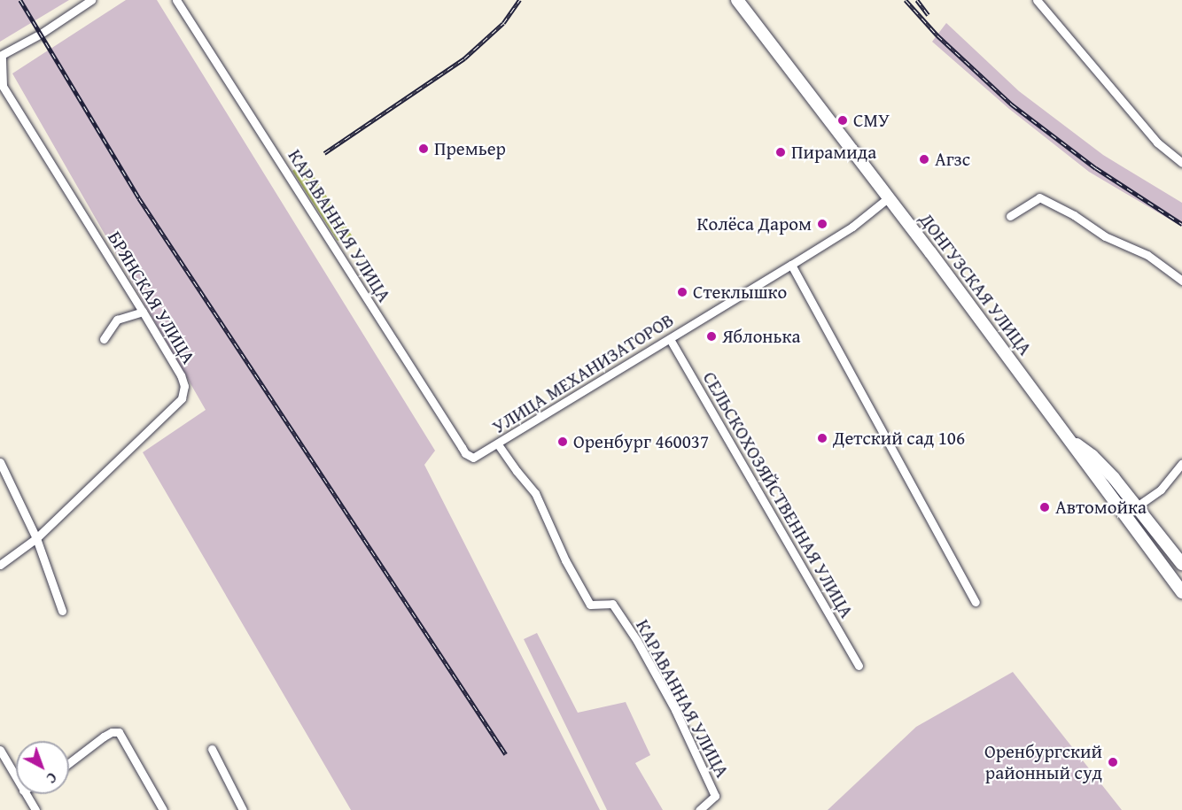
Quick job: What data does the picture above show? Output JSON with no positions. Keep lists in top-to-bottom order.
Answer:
{
  "streets": {
    "highway": ["ДОНГУЗСКАЯ УЛИЦА"],
    "street": [
      "КАРАВАННАЯ УЛИЦА",
      "БРЯНСКАЯ УЛИЦА",
      "УЛИЦА МЕХАНИЗАТОРОВ",
      "СЕЛЬСКОХОЗЯЙСТВЕННАЯ УЛИЦА"
    ]
  },
  "crossings": [
    ["КАРАВАННАЯ УЛИЦА", "УЛИЦА МЕХАНИЗАТОРОВ"],
    ["ДОНГУЗСКАЯ УЛИЦА", "УЛИЦА МЕХАНИЗАТОРОВ"],
    ["УЛИЦА МЕХАНИЗАТОРОВ", "СЕЛЬСКОХОЗЯЙСТВЕННАЯ УЛИЦА"]
  ],
  "places": [
    "СМУ",
    "Премьер",
    "Пирамида",
    "Агзс",
    "Колёса Даром",
    "Стеклышко",
    "Яблонька",
    "Детский сад 106",
    "Оренбург 460037",
    "Автомойка",
    "Оренбургский районный суд"
  ],
  "north": "bottom right"
}
